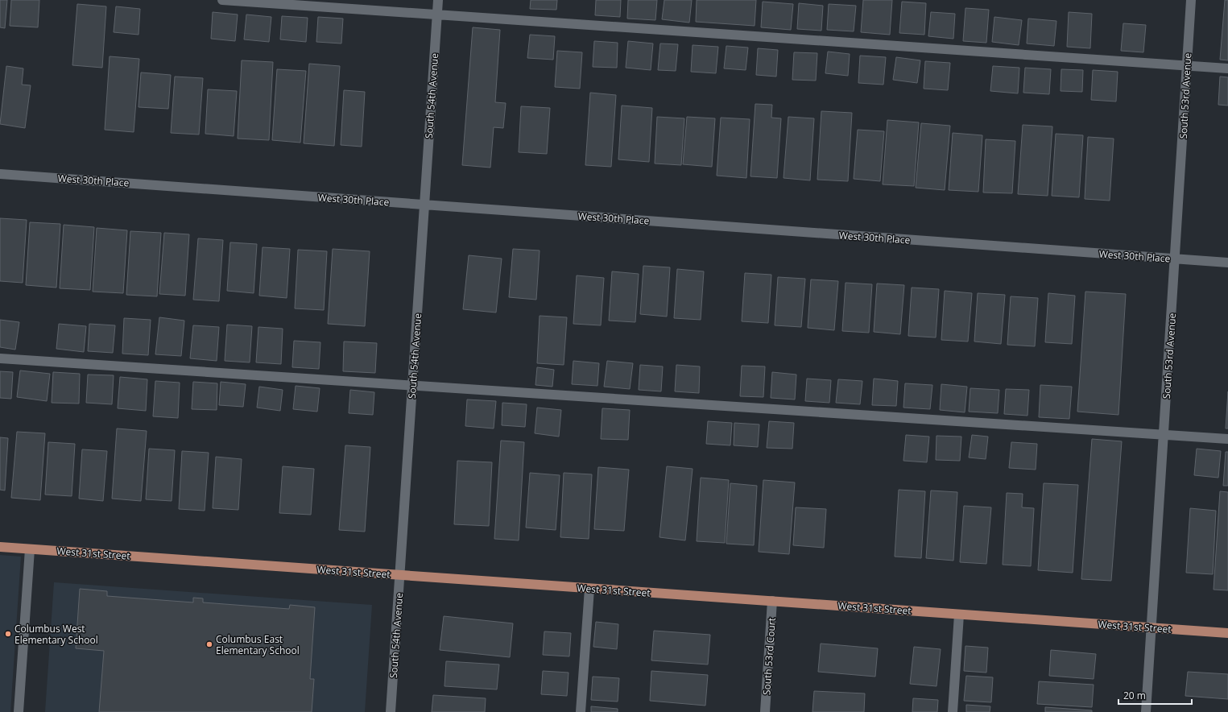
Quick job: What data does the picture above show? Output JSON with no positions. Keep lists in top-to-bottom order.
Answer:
{
  "streets": {
    "main road": ["West 31st Street"],
    "street": [
      "South 54th Avenue",
      "South 53rd Avenue",
      "West 30th Place",
      "South 53rd Court"
    ]
  },
  "crossings": [
    ["South 54th Avenue", "West 30th Place"],
    ["South 54th Avenue", "West 31st Street"],
    ["South 53rd Avenue", "West 30th Place"],
    ["South 53rd Avenue", "West 31st Street"],
    ["West 31st Street", "South 53rd Court"]
  ],
  "places": ["Columbus West Elementary School", "Columbus East Elementary School"],
  "scale_bar": "20 m"
}
